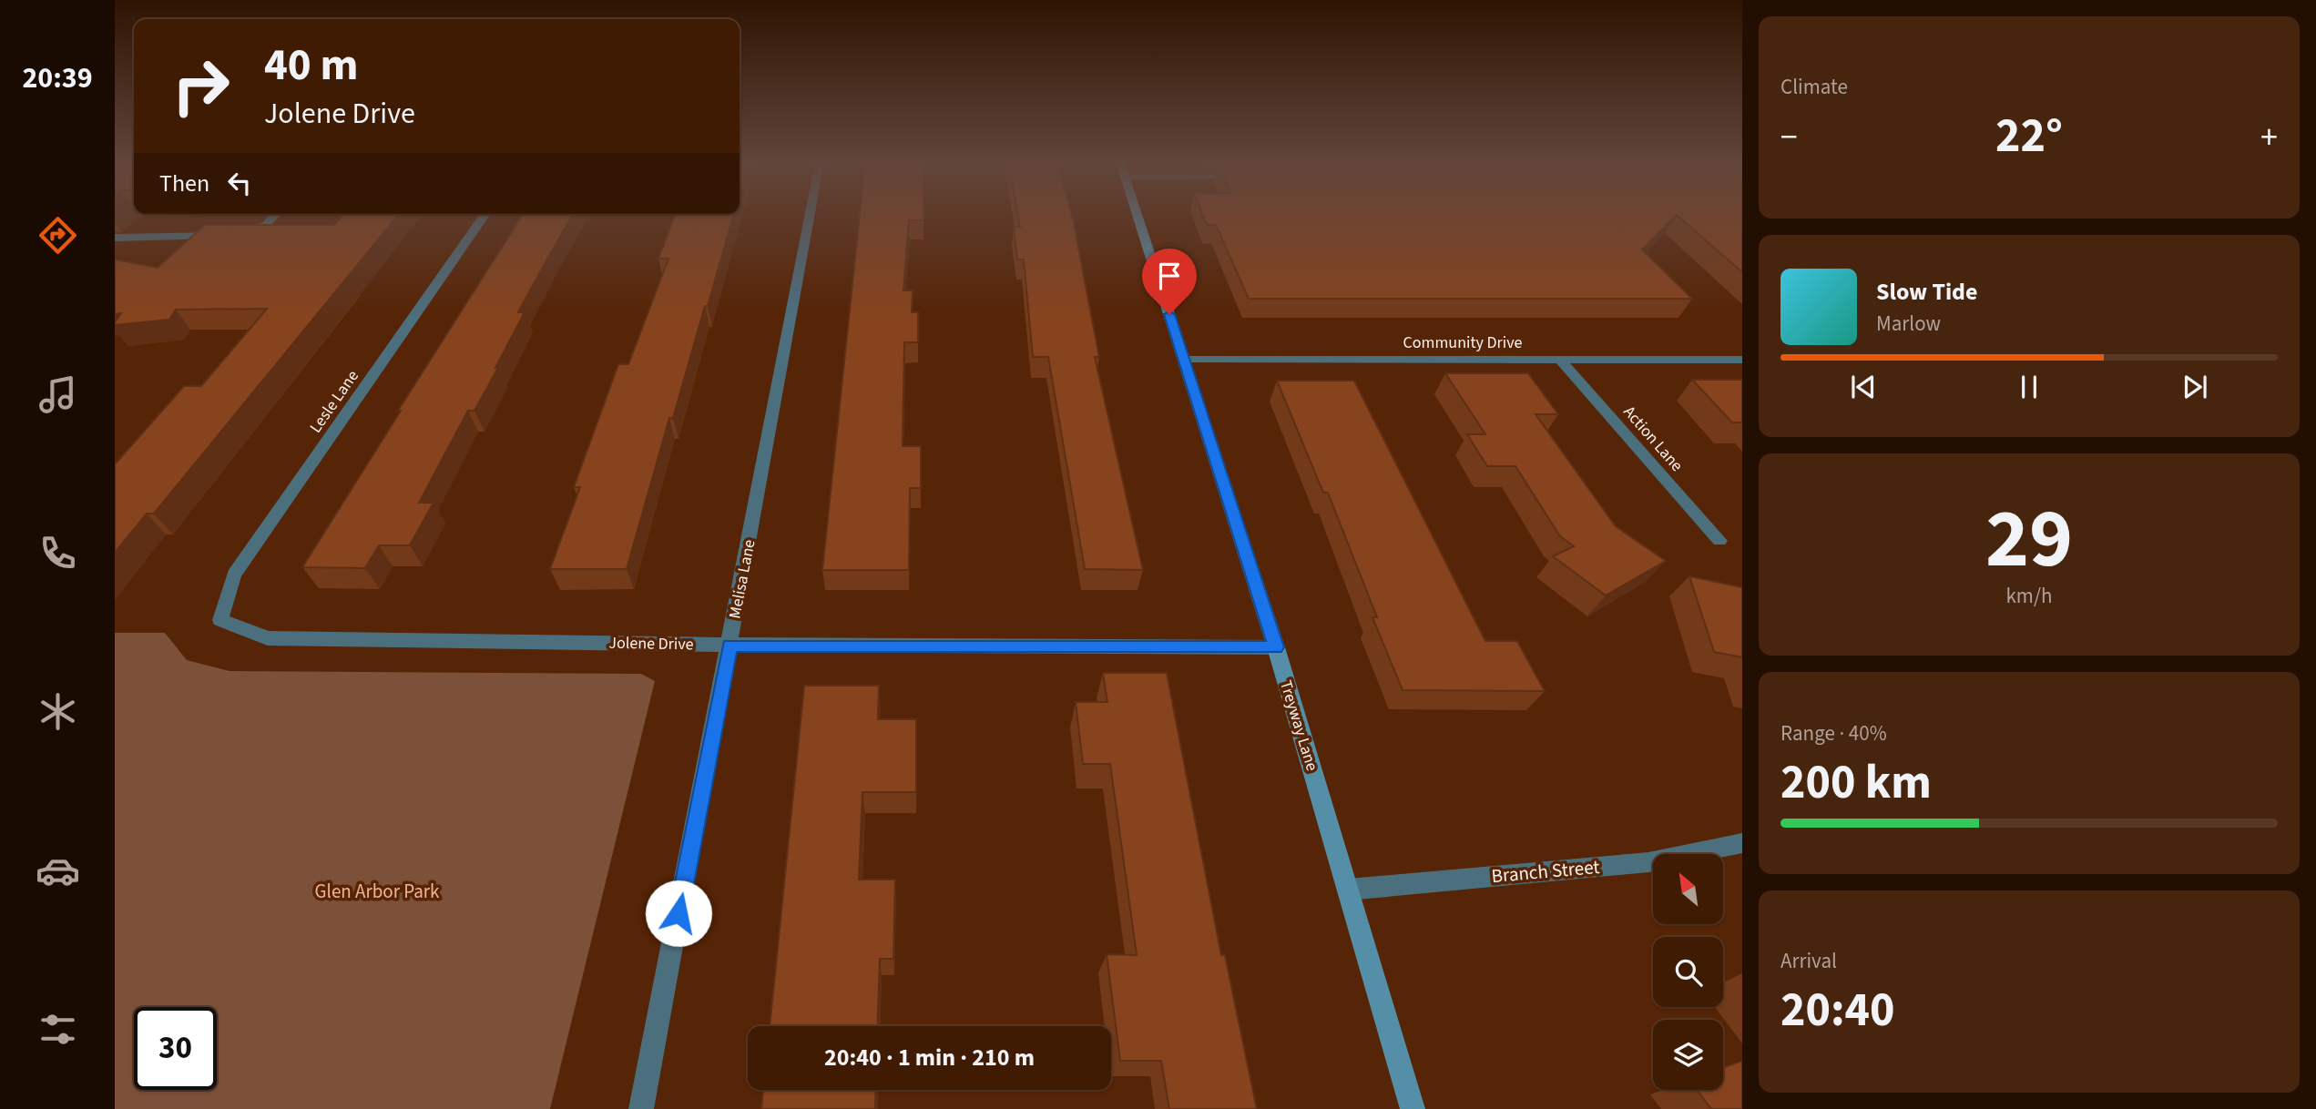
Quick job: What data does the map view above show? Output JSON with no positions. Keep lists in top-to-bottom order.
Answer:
{
  "streets": {
    "street": [
      "Community Drive",
      "Lesle Lane",
      "Action Lane",
      "Melisa Lane",
      "Jolene Drive",
      "Treyway Lane",
      "Branch Street"
    ]
  },
  "crossings": [
    ["Community Drive", "Action Lane"],
    ["Community Drive", "Treyway Lane"],
    ["Lesle Lane", "Jolene Drive"],
    ["Melisa Lane", "Jolene Drive"],
    ["Jolene Drive", "Treyway Lane"],
    ["Treyway Lane", "Branch Street"]
  ],
  "parks": ["Glen Arbor Park"],
  "north": "top left",
  "page": {
    "tabs": "20:39",
    "tile": [
      "Climate",
      ["29", "km/h"],
      ["Range · 40%", "200 km"],
      ["Arrival", "20:40"]
    ],
    "turn": ["40 m", "Jolene Drive"],
    "heat": ["−", "22°", "+"],
    "then": "Then",
    "song": ["Slow Tide", "Marlow"],
    "limit": "30",
    "trip": "20:40 · 1 min · 210 m"
  }
}
